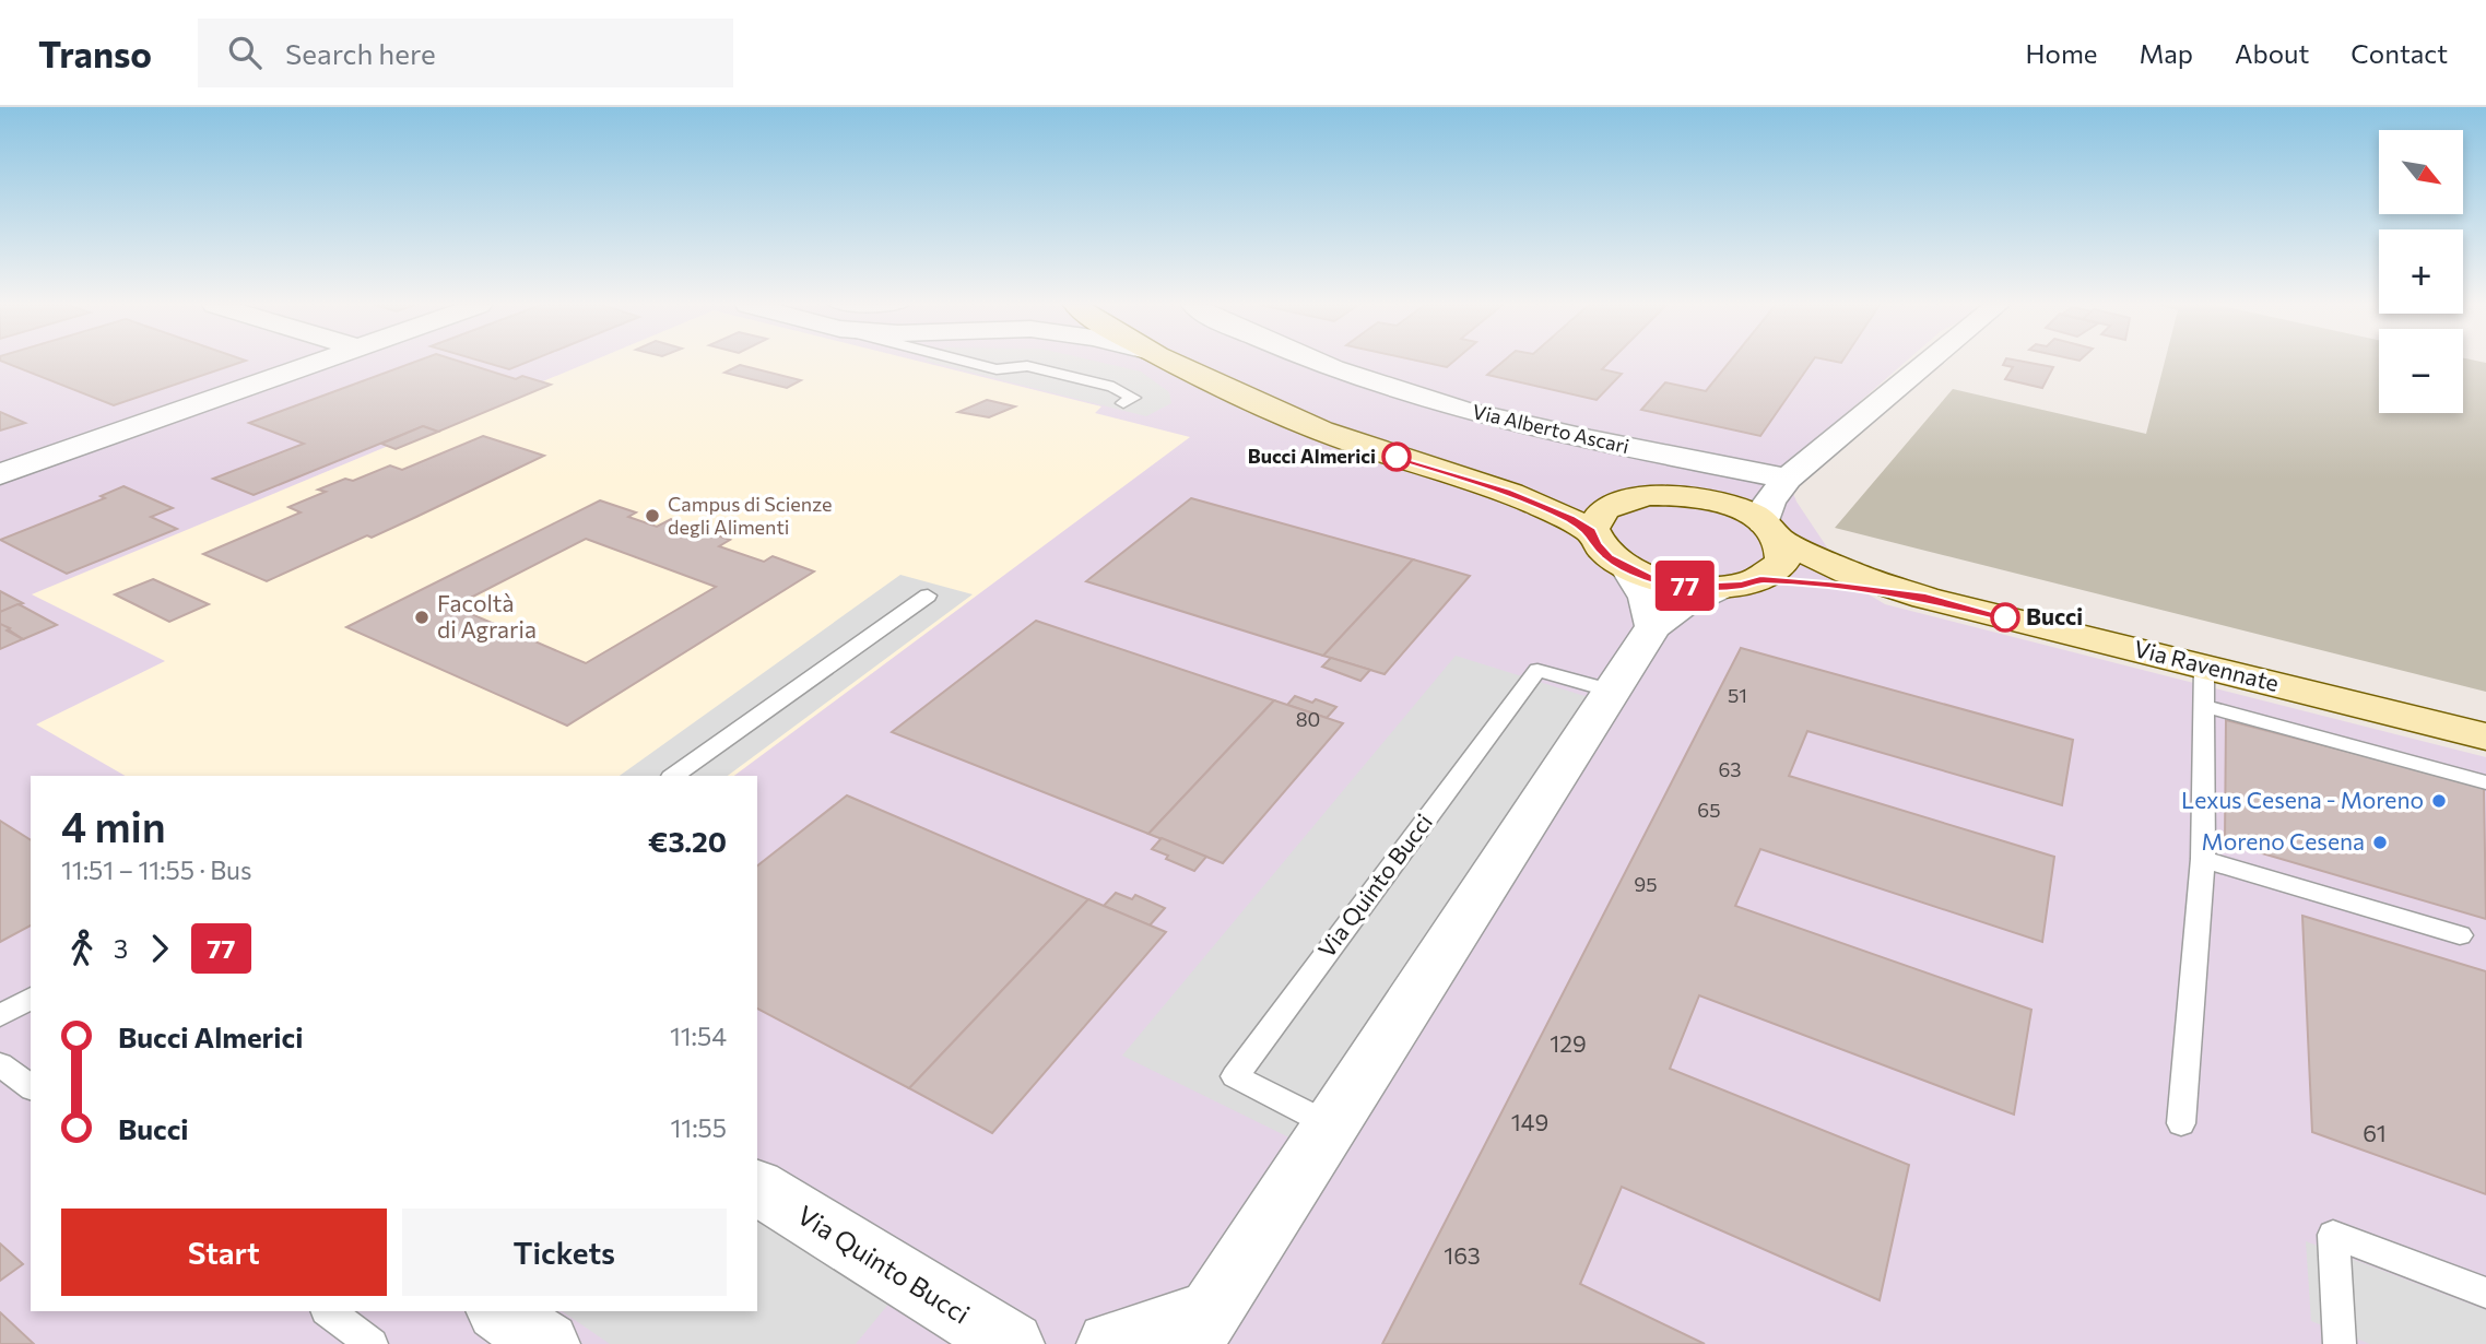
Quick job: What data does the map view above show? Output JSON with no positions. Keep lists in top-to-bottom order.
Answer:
{
  "streets": {
    "main road": ["Via Ravennate"],
    "street": ["Via Alberto Ascari", "Via Quinto Bucci"]
  },
  "places": [
    "Bucci Almerici",
    "Campus di Scienze degli Alimenti",
    "Facoltà di Agraria",
    "Bucci",
    "Lexus Cesena - Moreno",
    "Moreno Cesena"
  ],
  "lines": ["bus line 77"],
  "house_numbers": [
    "51",
    "80",
    "63",
    "65",
    "95",
    "129",
    "149",
    "61",
    "163"
  ],
  "north": "bottom right",
  "page": {
    "header": "Transo",
    "search": "Search here",
    "nav": [
      "Home",
      "Map",
      "About",
      "Contact"
    ],
    "on_map": "77",
    "map_buttons": ["+", "−"],
    "heading": ["4 min", "11:51 – 11:55 · Bus", "€3.20"],
    "legs": ["3", "77"],
    "list": [
      {
        "name": "Bucci Almerici",
        "value": "11:54"
      },
      {
        "name": "Bucci",
        "value": "11:55"
      }
    ],
    "buttons": ["Start", "Tickets"]
  }
}
